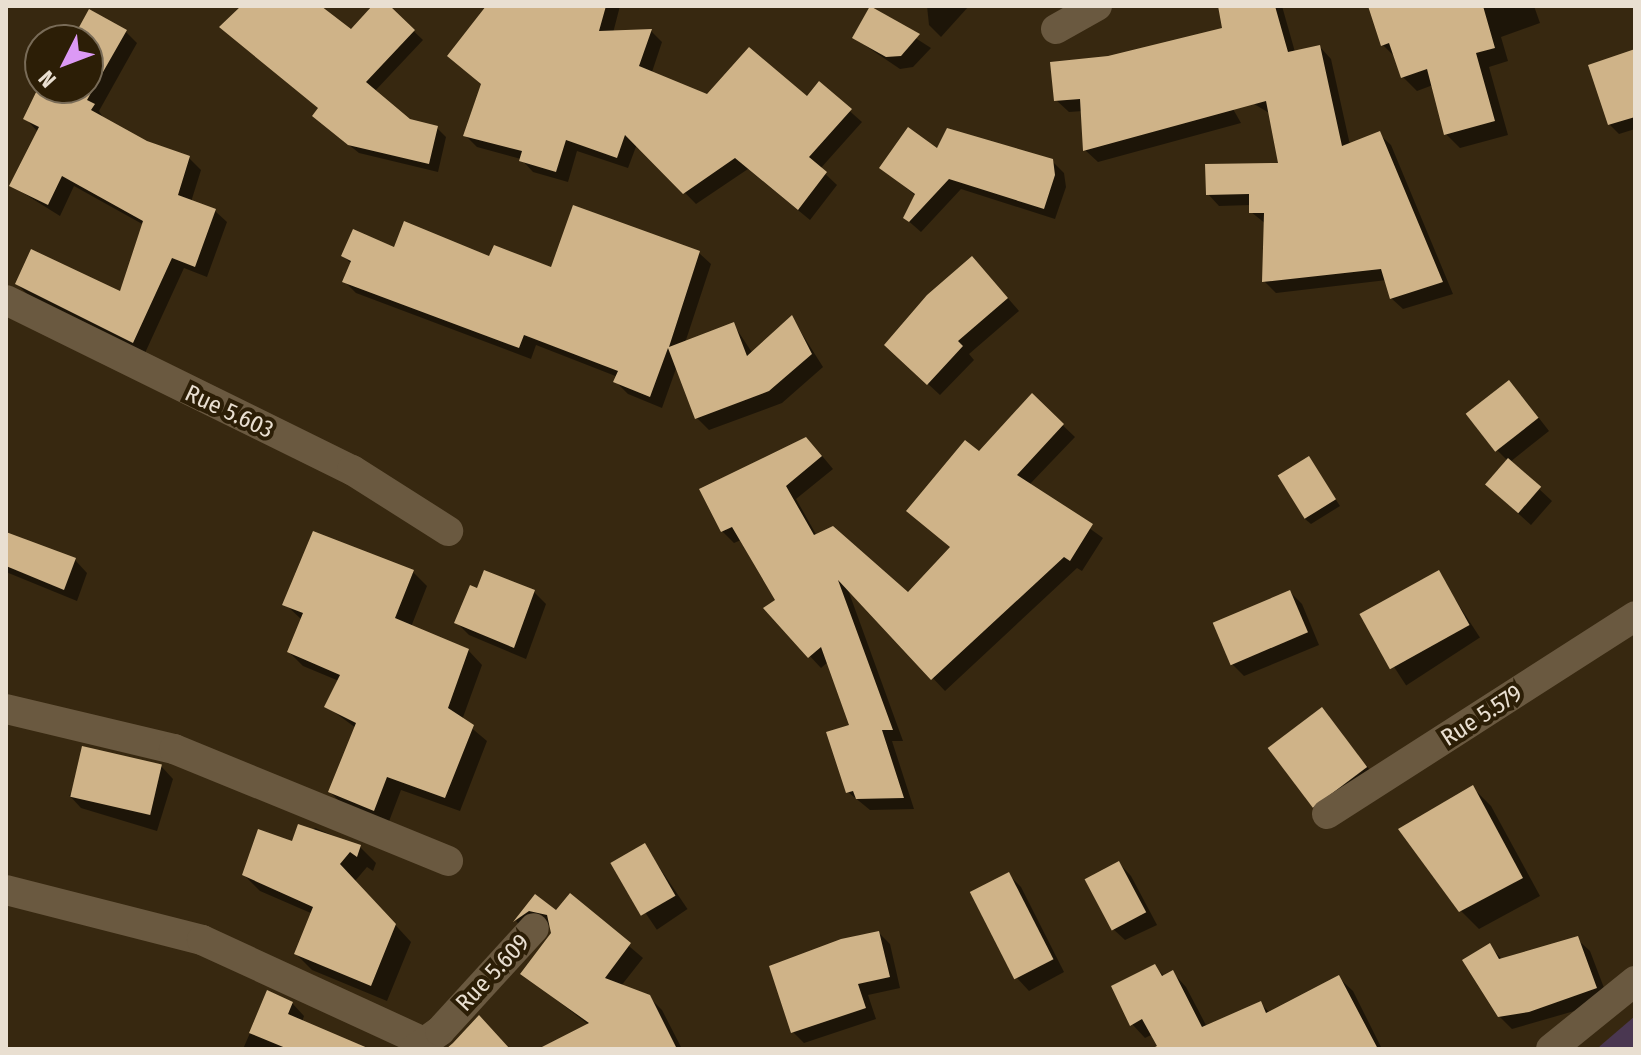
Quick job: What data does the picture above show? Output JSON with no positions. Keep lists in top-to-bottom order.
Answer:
{
  "streets": {
    "street": ["Rue 5.603", "Rue 5.579", "Rue 5.609"]
  },
  "north": "bottom left"
}
